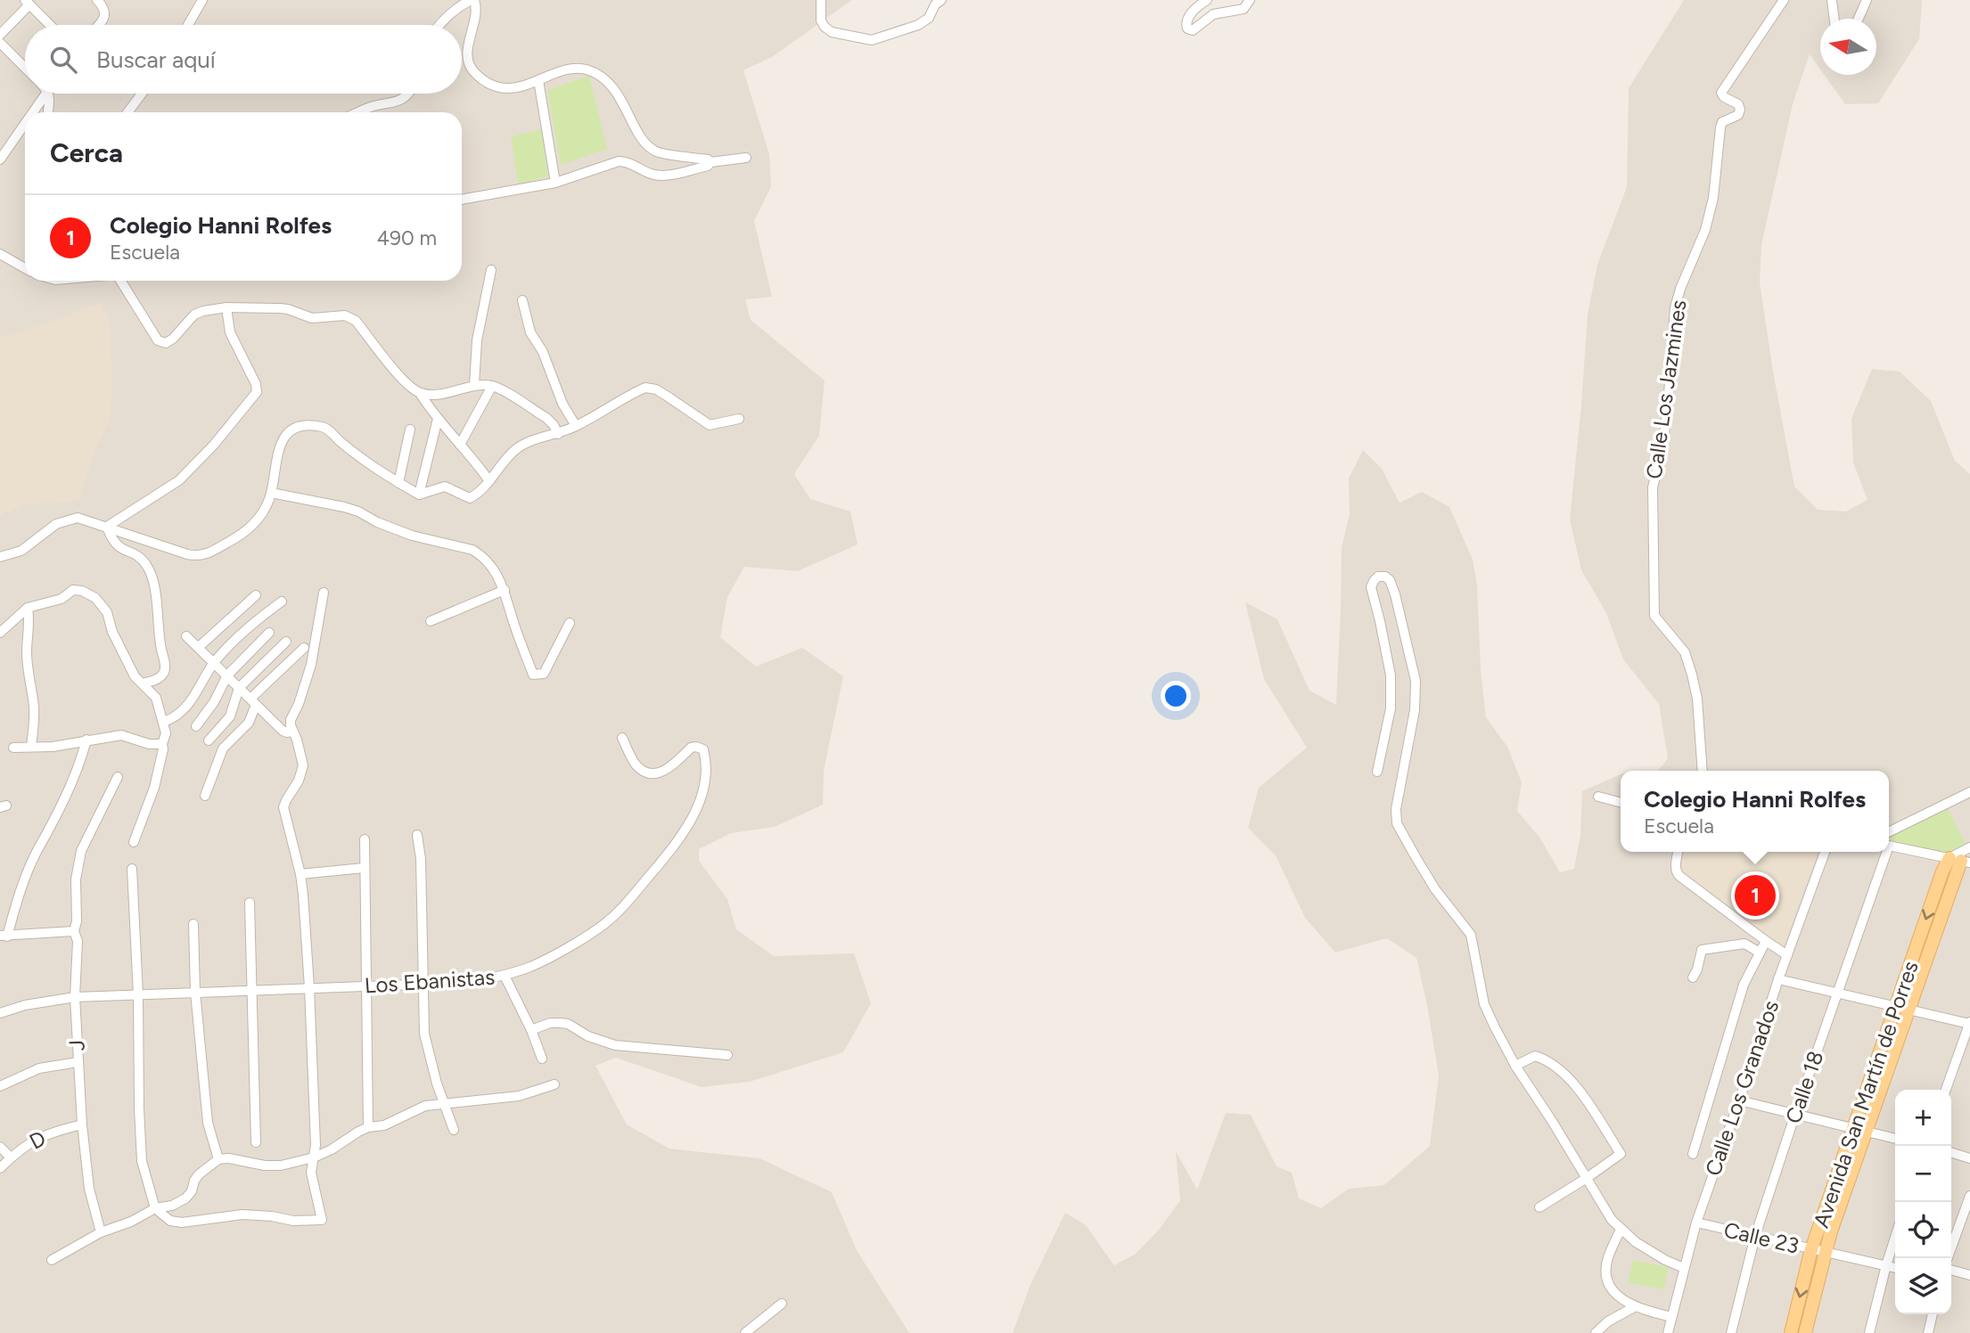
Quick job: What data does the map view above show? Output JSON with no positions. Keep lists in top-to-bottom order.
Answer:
{
  "streets": {
    "main road": ["Avenida San Martín de Porres"],
    "street": [
      "Calle Los Jazmines",
      "Los Ebanistas",
      "J",
      "Calle 18",
      "Calle Los Granados",
      "D",
      "Calle 23"
    ]
  },
  "crossings": [
    ["Los Ebanistas", "J"],
    ["J", "D"],
    ["Calle 18", "Calle 23"],
    ["Calle Los Granados", "Calle 23"],
    ["Avenida San Martín de Porres", "Calle 23"]
  ],
  "north": "left",
  "page": {
    "search": "Buscar aquí",
    "heading": "Cerca",
    "list": [
      {
        "mark": "1",
        "name": "Colegio Hanni Rolfes",
        "note": "Escuela",
        "value": "490 m"
      }
    ],
    "popup": ["Colegio Hanni Rolfes", "Escuela"],
    "pins": "1",
    "map_buttons": ["+", "−"]
  }
}
